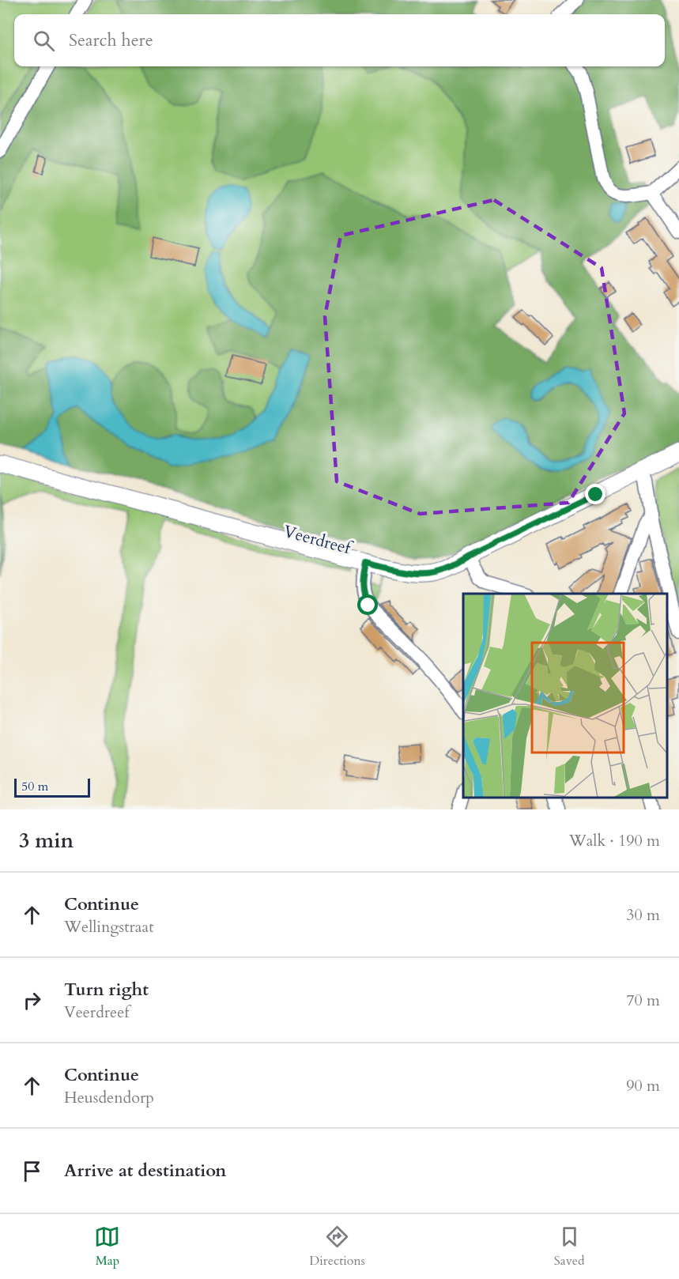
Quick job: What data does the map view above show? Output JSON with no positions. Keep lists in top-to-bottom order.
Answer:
{
  "streets": {
    "main road": ["Veerdreef"]
  },
  "scale_bar": "50 m",
  "page": {
    "search": "Search here",
    "scale": "50 m",
    "heading": ["3 min", "Walk · 190 m"],
    "list": [
      ["Continue", "Wellingstraat", "30 m"],
      ["Turn right", "Veerdreef", "70 m"],
      ["Continue", "Heusdendorp", "90 m"],
      "Arrive at destination"
    ],
    "nav": ["Map", "Directions", "Saved"]
  }
}
